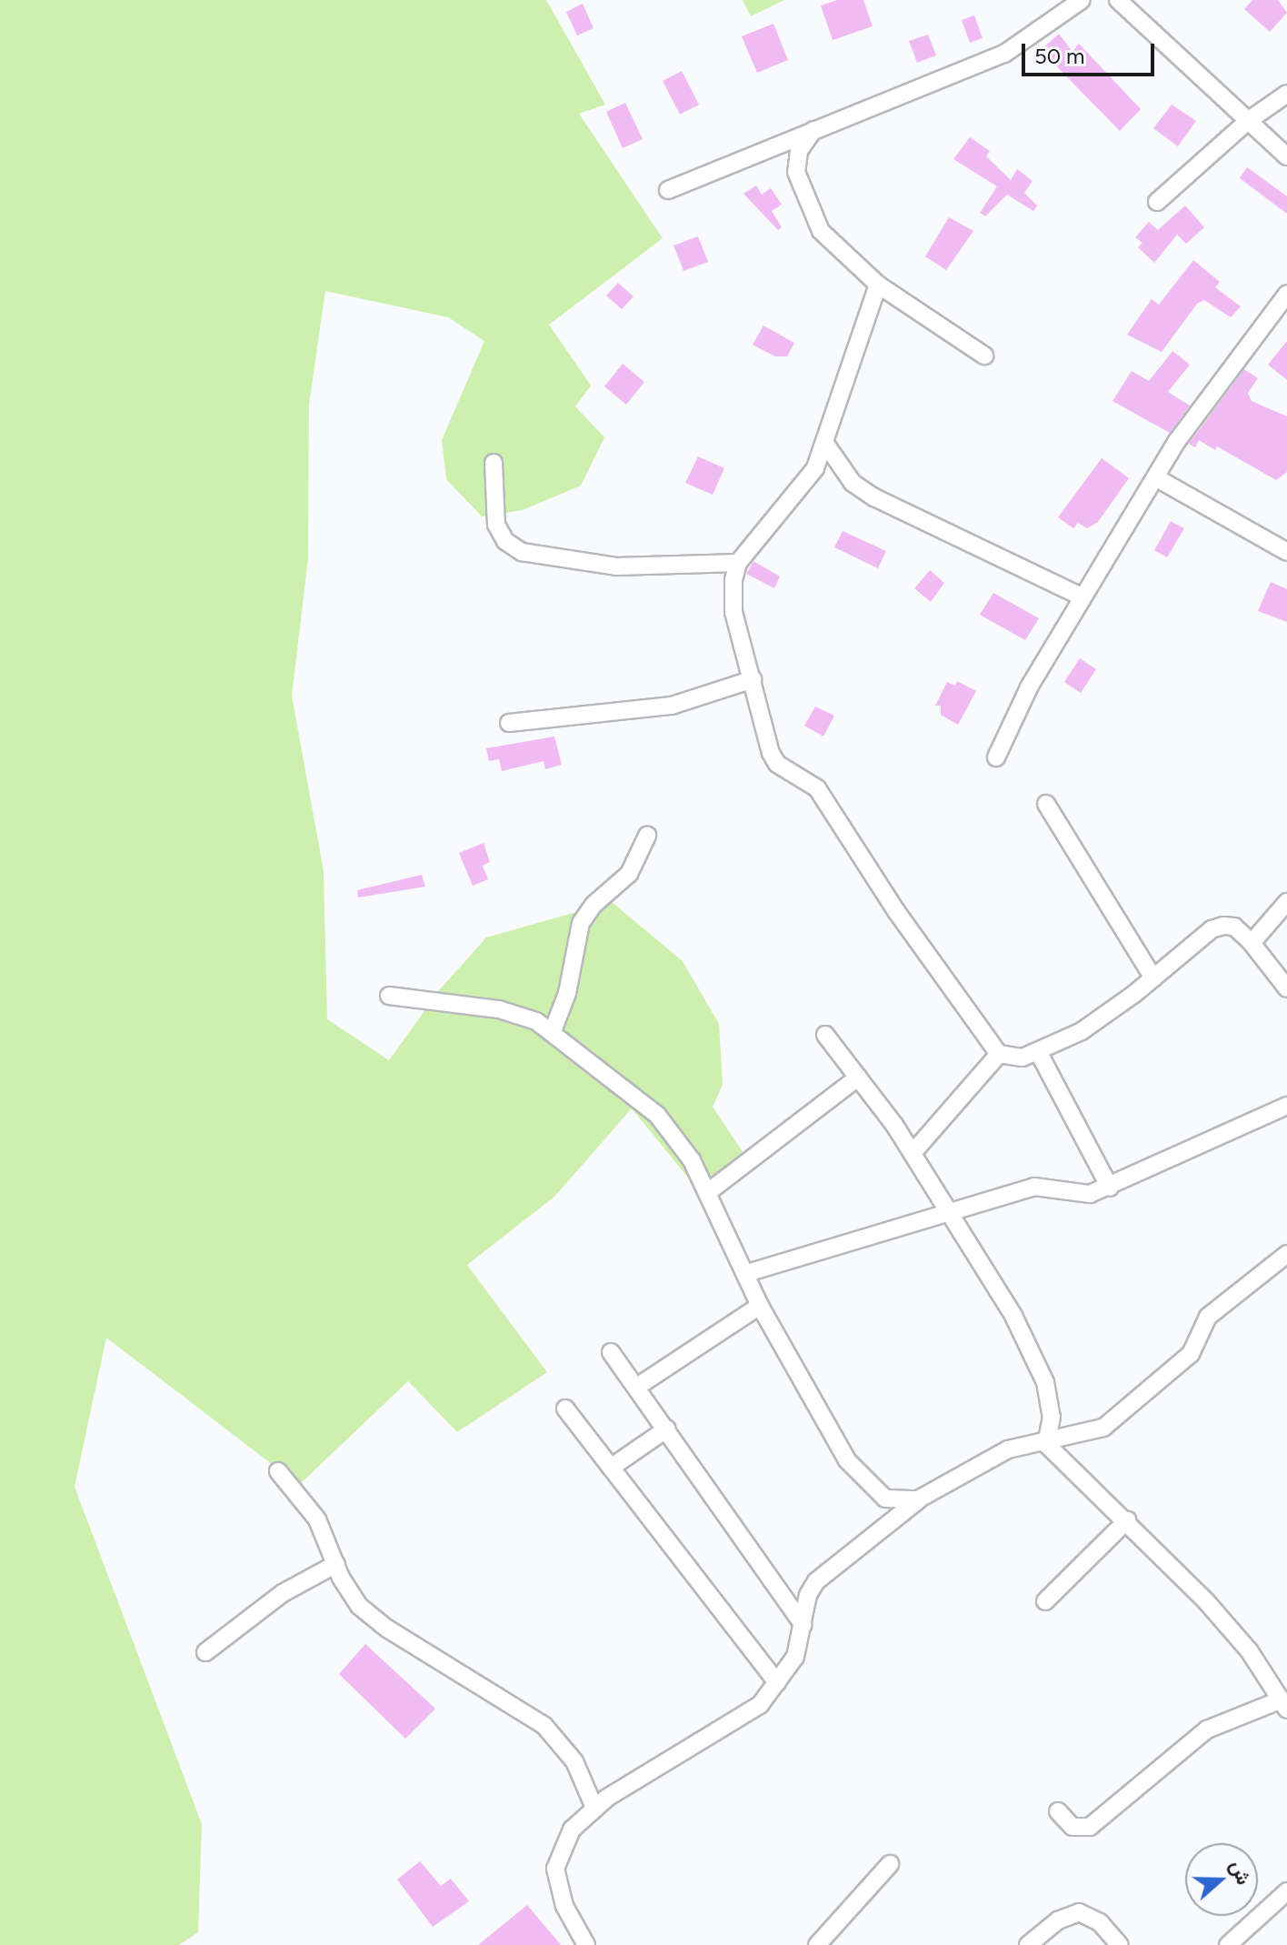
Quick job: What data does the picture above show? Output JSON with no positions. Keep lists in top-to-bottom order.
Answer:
{
  "scale_bar": "50 m",
  "north": "right"
}
